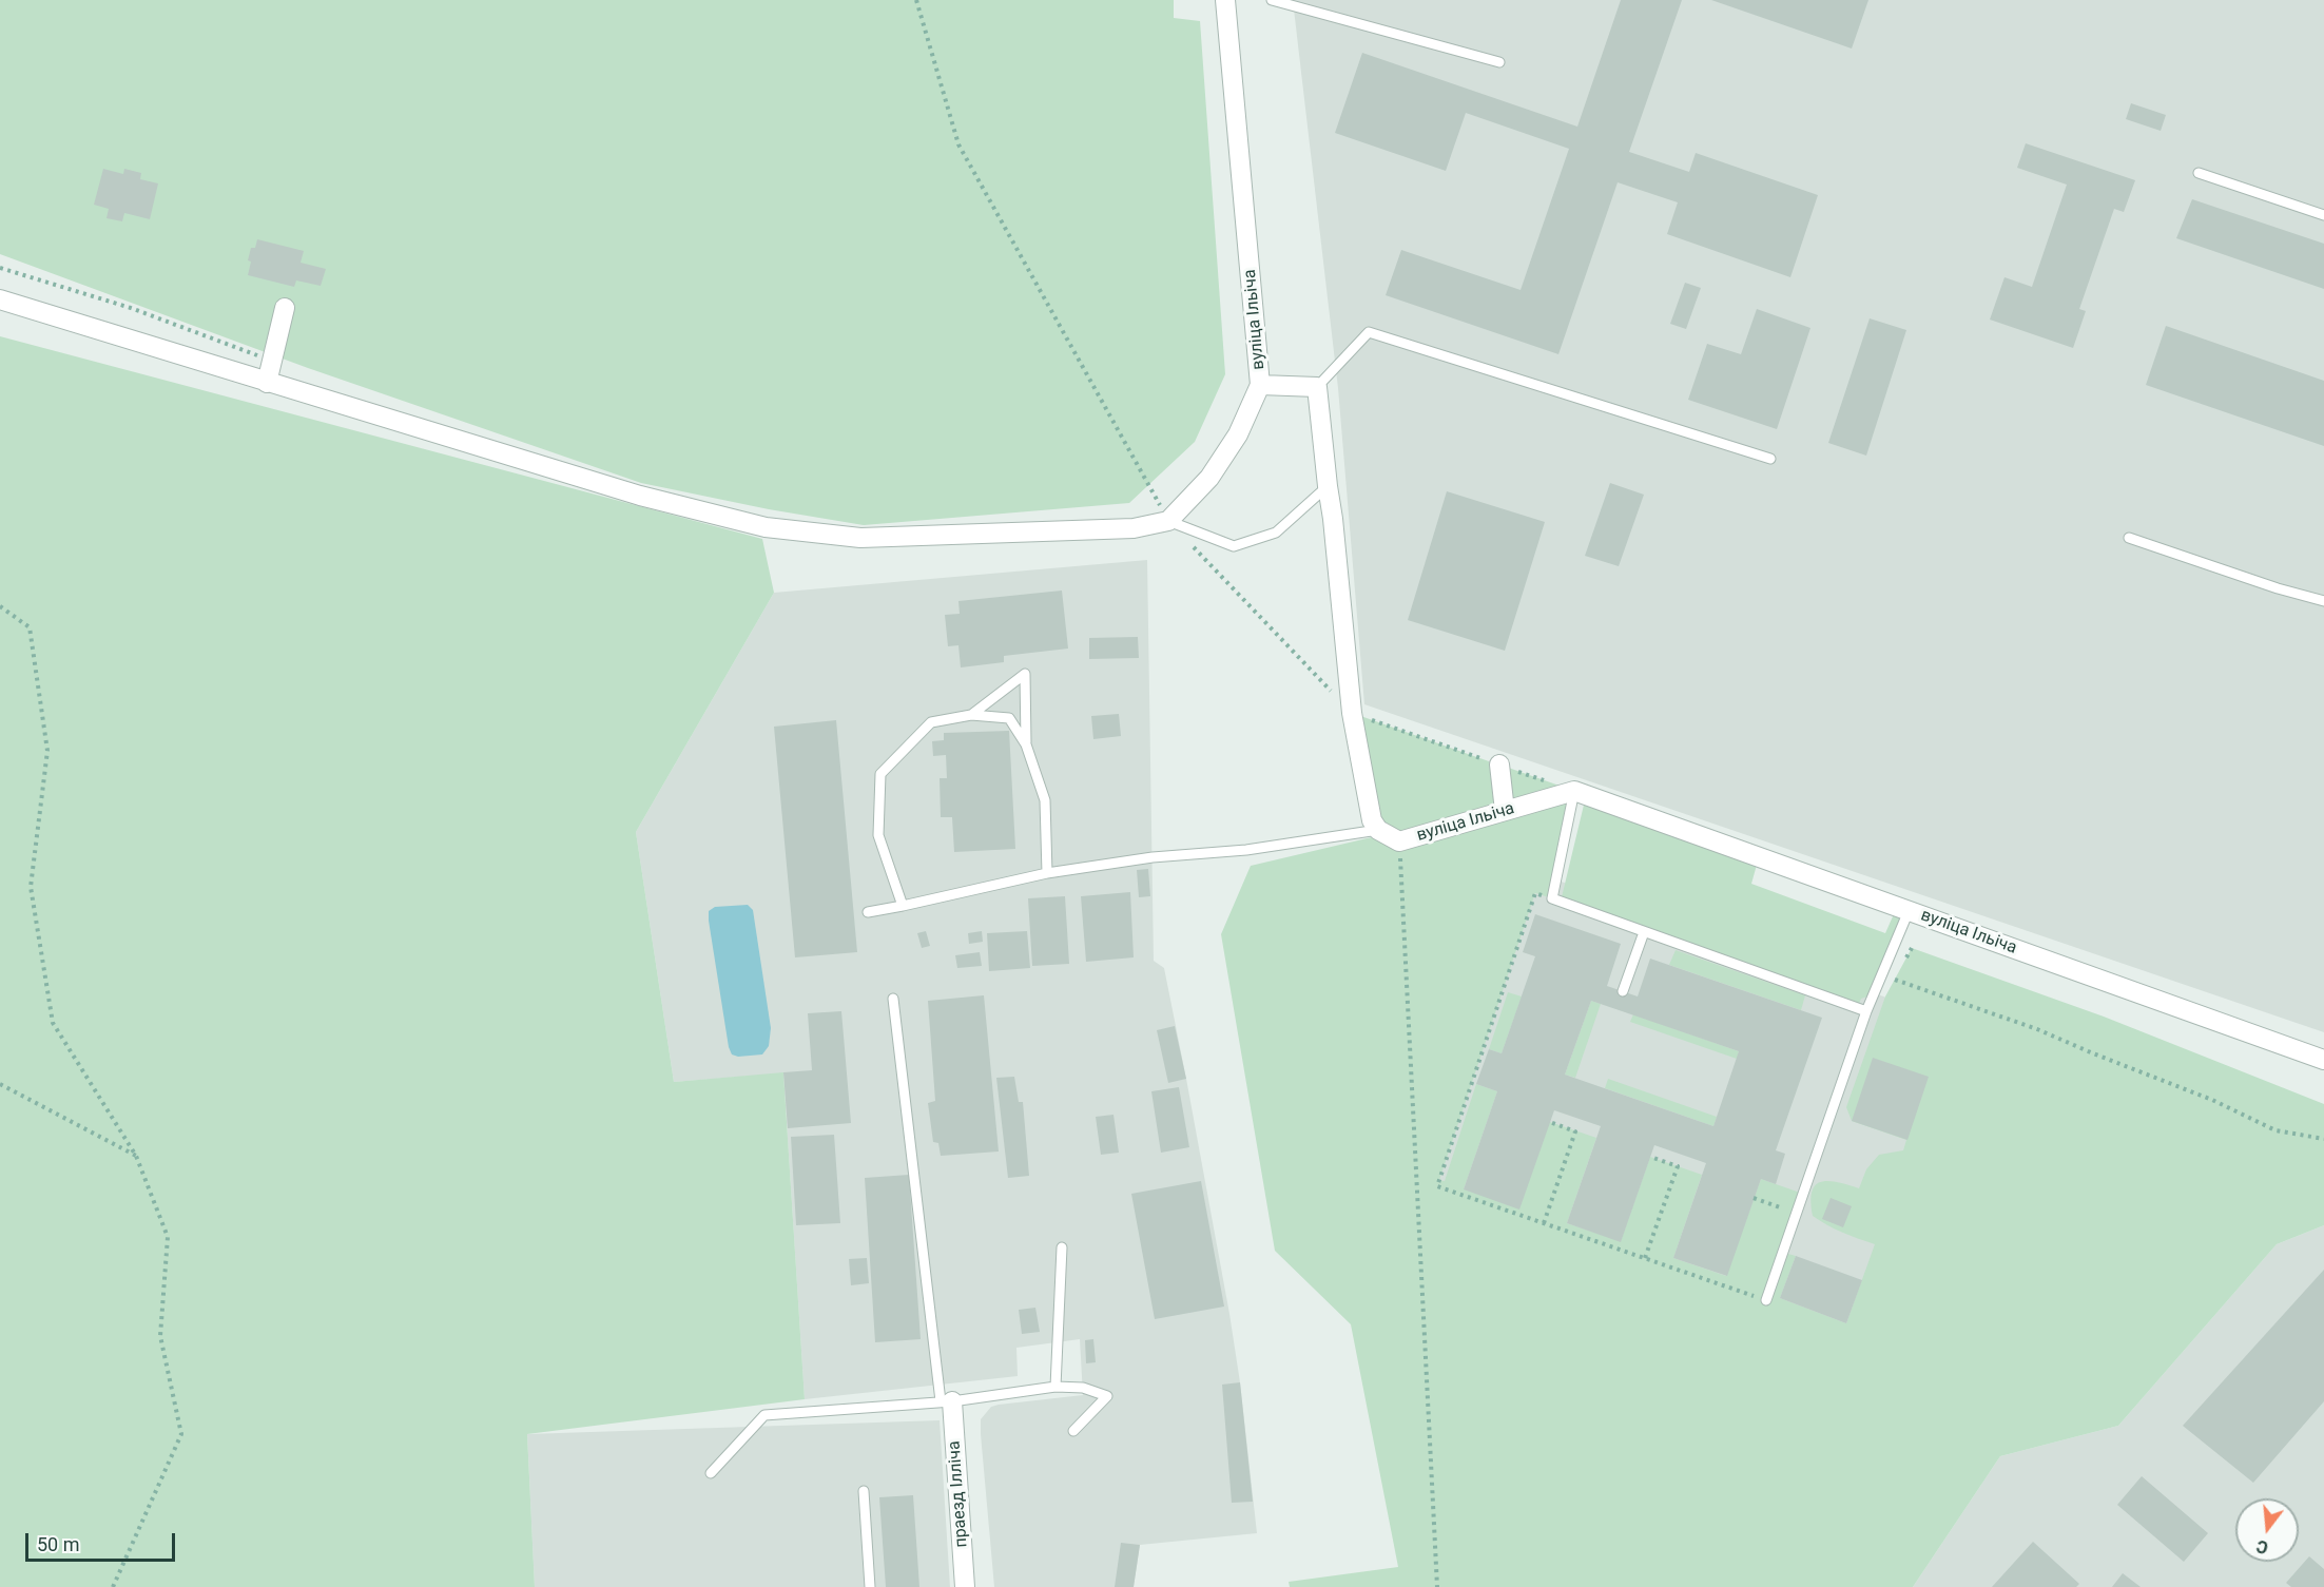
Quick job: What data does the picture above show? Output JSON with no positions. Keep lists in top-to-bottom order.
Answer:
{
  "streets": {
    "street": ["вуліца Ільіча", "праезд Ілліча"]
  },
  "scale_bar": "50 m",
  "north": "bottom"
}
